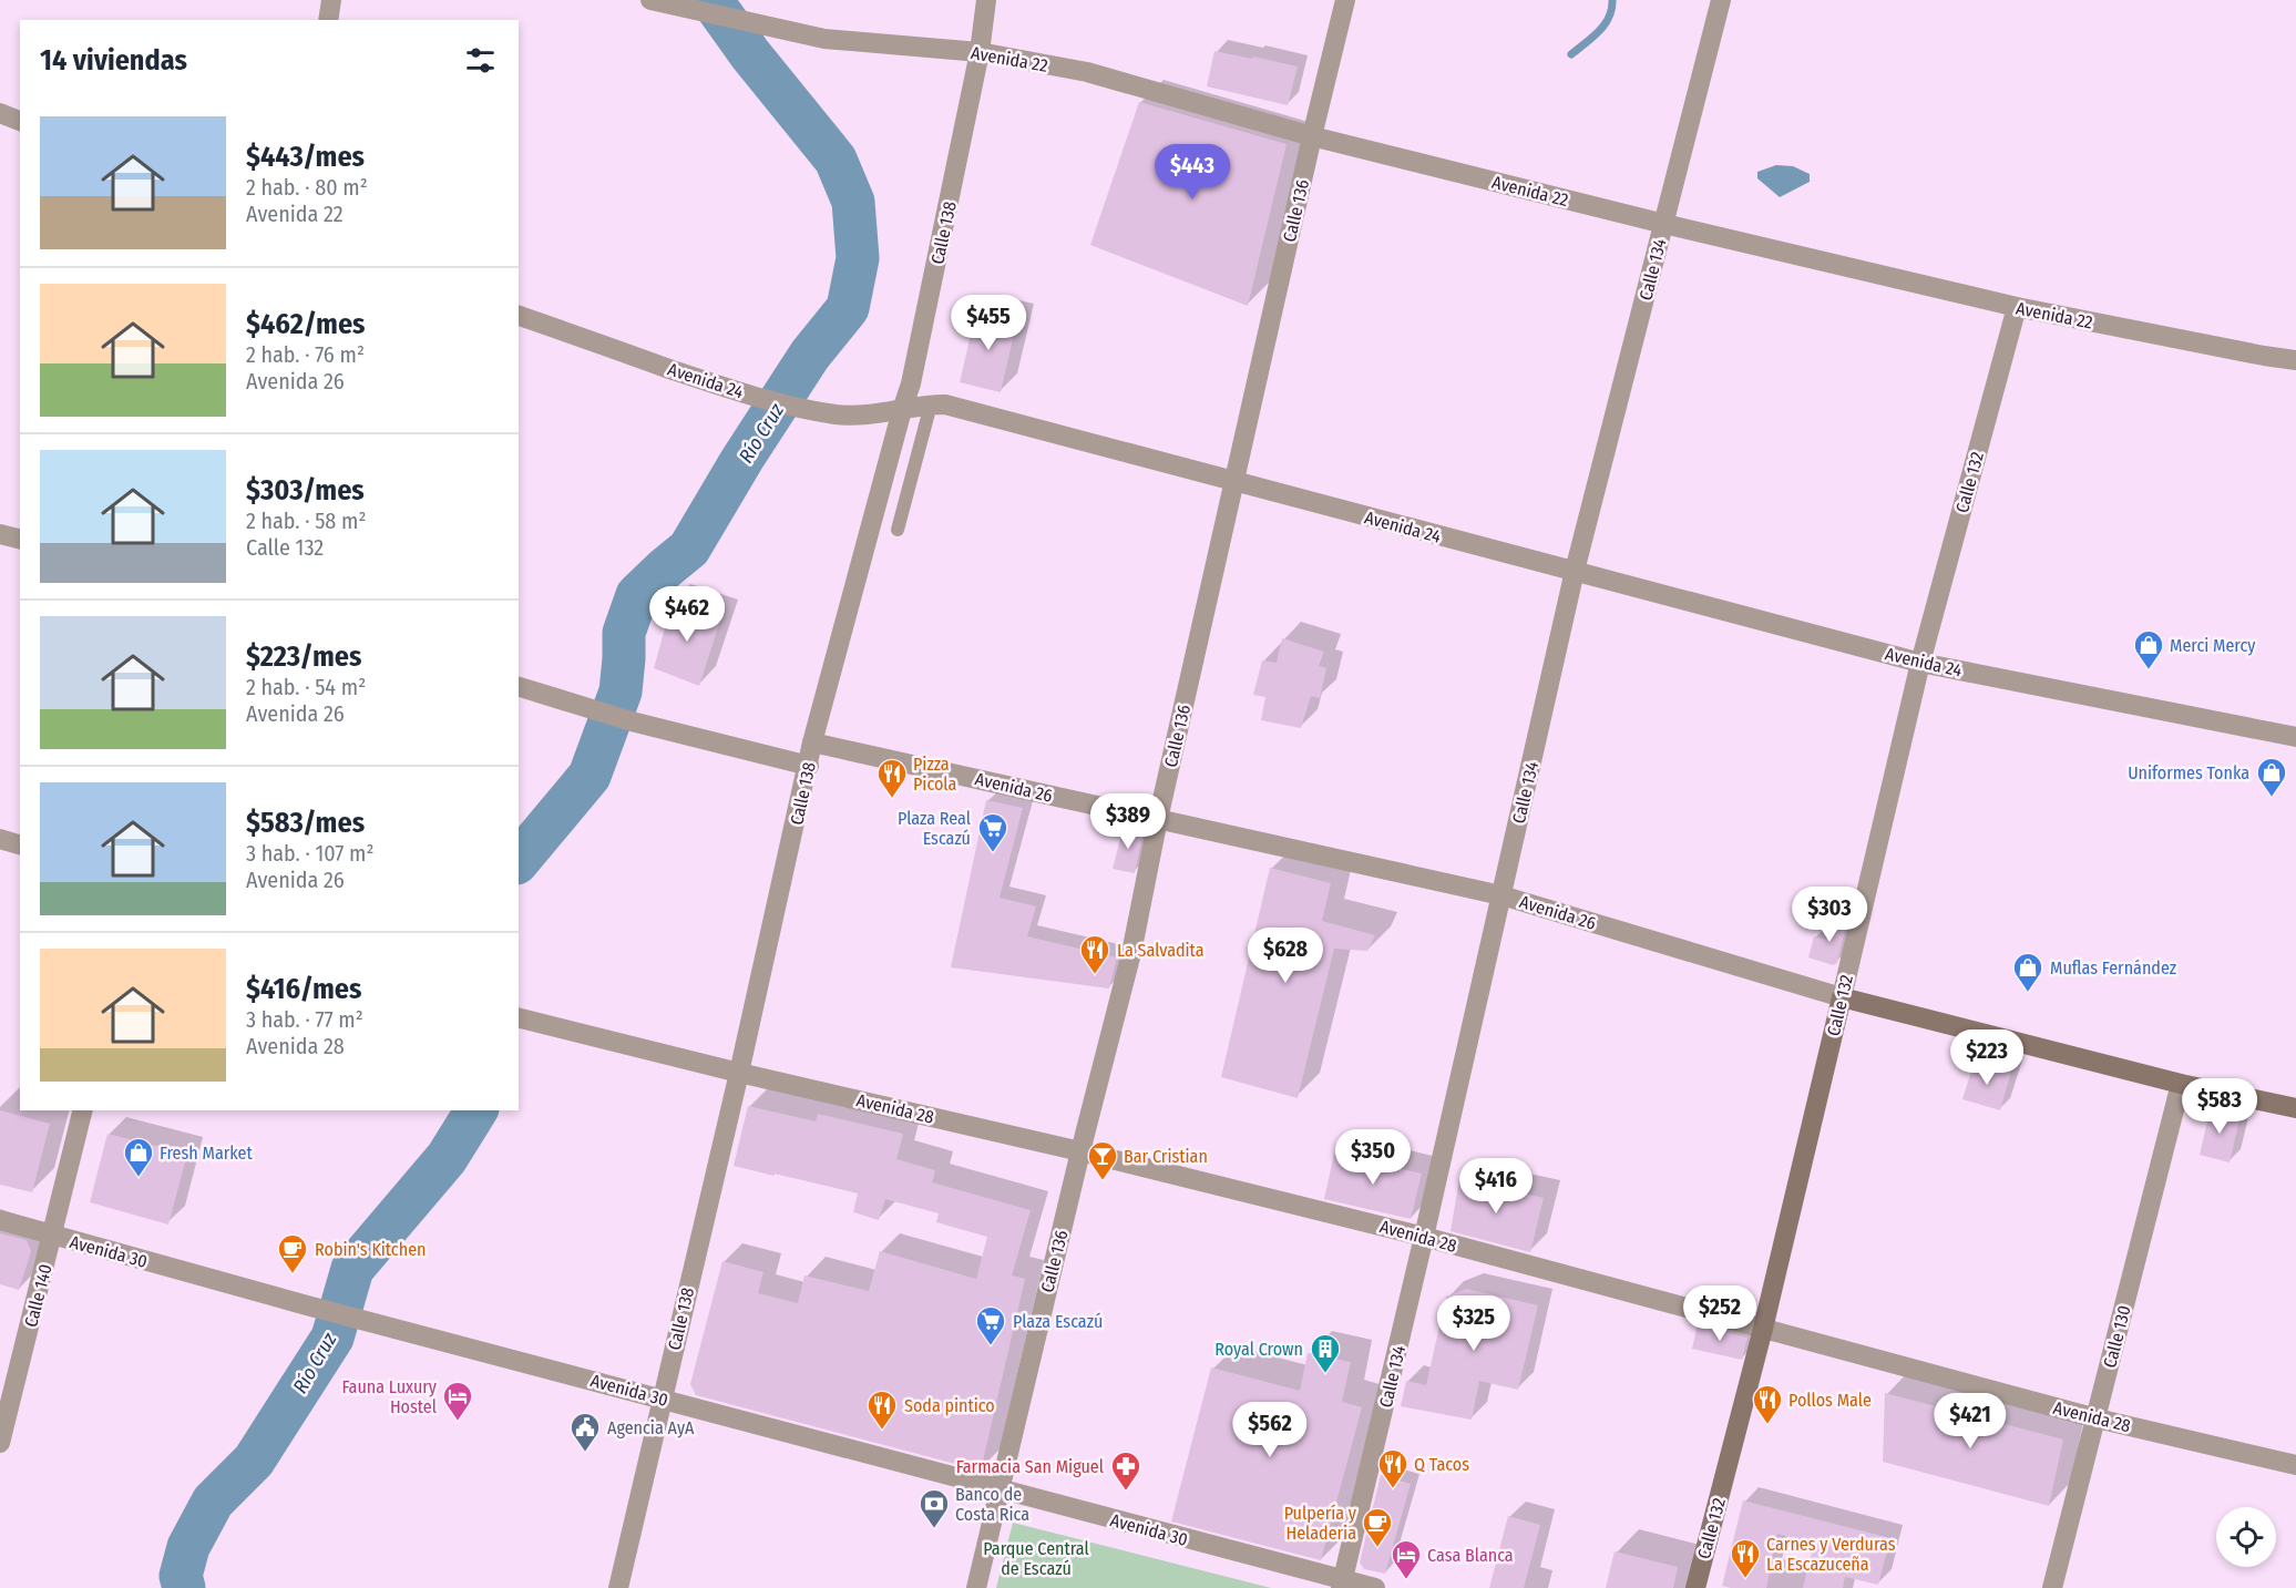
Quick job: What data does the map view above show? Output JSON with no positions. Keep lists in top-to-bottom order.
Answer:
{
  "streets": {
    "main road": ["Calle 132", "Avenida 26"],
    "street": [
      "Avenida 22",
      "Calle 136",
      "Calle 138",
      "Calle 134",
      "Avenida 24",
      "Avenida 28",
      "Avenida 30",
      "Calle 140",
      "Calle 130"
    ]
  },
  "crossings": [
    ["Avenida 22", "Calle 136"],
    ["Avenida 22", "Calle 138"],
    ["Avenida 22", "Calle 134"],
    ["Avenida 22", "Calle 132"],
    ["Calle 136", "Avenida 24"],
    ["Calle 136", "Avenida 26"],
    ["Calle 136", "Avenida 28"],
    ["Calle 136", "Avenida 30"],
    ["Calle 138", "Avenida 24"],
    ["Calle 138", "Avenida 26"],
    ["Calle 138", "Avenida 28"],
    ["Calle 138", "Avenida 30"],
    ["Calle 134", "Avenida 24"],
    ["Calle 134", "Avenida 26"],
    ["Calle 134", "Avenida 28"],
    ["Calle 134", "Avenida 30"],
    ["Avenida 24", "Calle 132"],
    ["Calle 132", "Avenida 26"],
    ["Calle 132", "Avenida 28"],
    ["Avenida 26", "Calle 130"],
    ["Avenida 28", "Calle 130"],
    ["Avenida 30", "Calle 140"]
  ],
  "water": ["Río Cruz"],
  "parks": ["Parque Central de Escazú"],
  "places": {
    "shop": [
      "Merci Mercy",
      "Uniformes Tonka",
      "Muflas Fernández",
      "Fresh Market"
    ],
    "restaurant": [
      "Pizza Picola",
      "La Salvadita",
      "Pollos Male",
      "Soda pintico",
      "Q Tacos",
      "Carnes y Verduras La Escazuceña"
    ],
    "supermarket": ["Plaza Real Escazú", "Plaza Escazú"],
    "bar": ["Bar Cristian"],
    "cafe": ["Robin's Kitchen", "Pulpería y Heladeria"],
    "building": ["Royal Crown"],
    "hotel": ["Fauna Luxury Hostel", "Casa Blanca"],
    "public building": ["Agencia AyA"],
    "pharmacy": ["Farmacia San Miguel"],
    "bank": ["Banco de Costa Rica"]
  },
  "page": {
    "heading": "14 viviendas",
    "list": [
      {
        "name": "$443/mes",
        "note": "2 hab. · 80 m² · Avenida 22"
      },
      {
        "name": "$462/mes",
        "note": "2 hab. · 76 m² · Avenida 26"
      },
      {
        "name": "$303/mes",
        "note": "2 hab. · 58 m² · Calle 132"
      },
      {
        "name": "$223/mes",
        "note": "2 hab. · 54 m² · Avenida 26"
      },
      {
        "name": "$583/mes",
        "note": "3 hab. · 107 m² · Avenida 26"
      },
      {
        "name": "$416/mes",
        "note": "3 hab. · 77 m² · Avenida 28"
      }
    ],
    "price": [
      "$443",
      "$455",
      "$462",
      "$389",
      "$303",
      "$628",
      "$223",
      "$583",
      "$350",
      "$416",
      "$252",
      "$325",
      "$421",
      "$562"
    ]
  }
}
